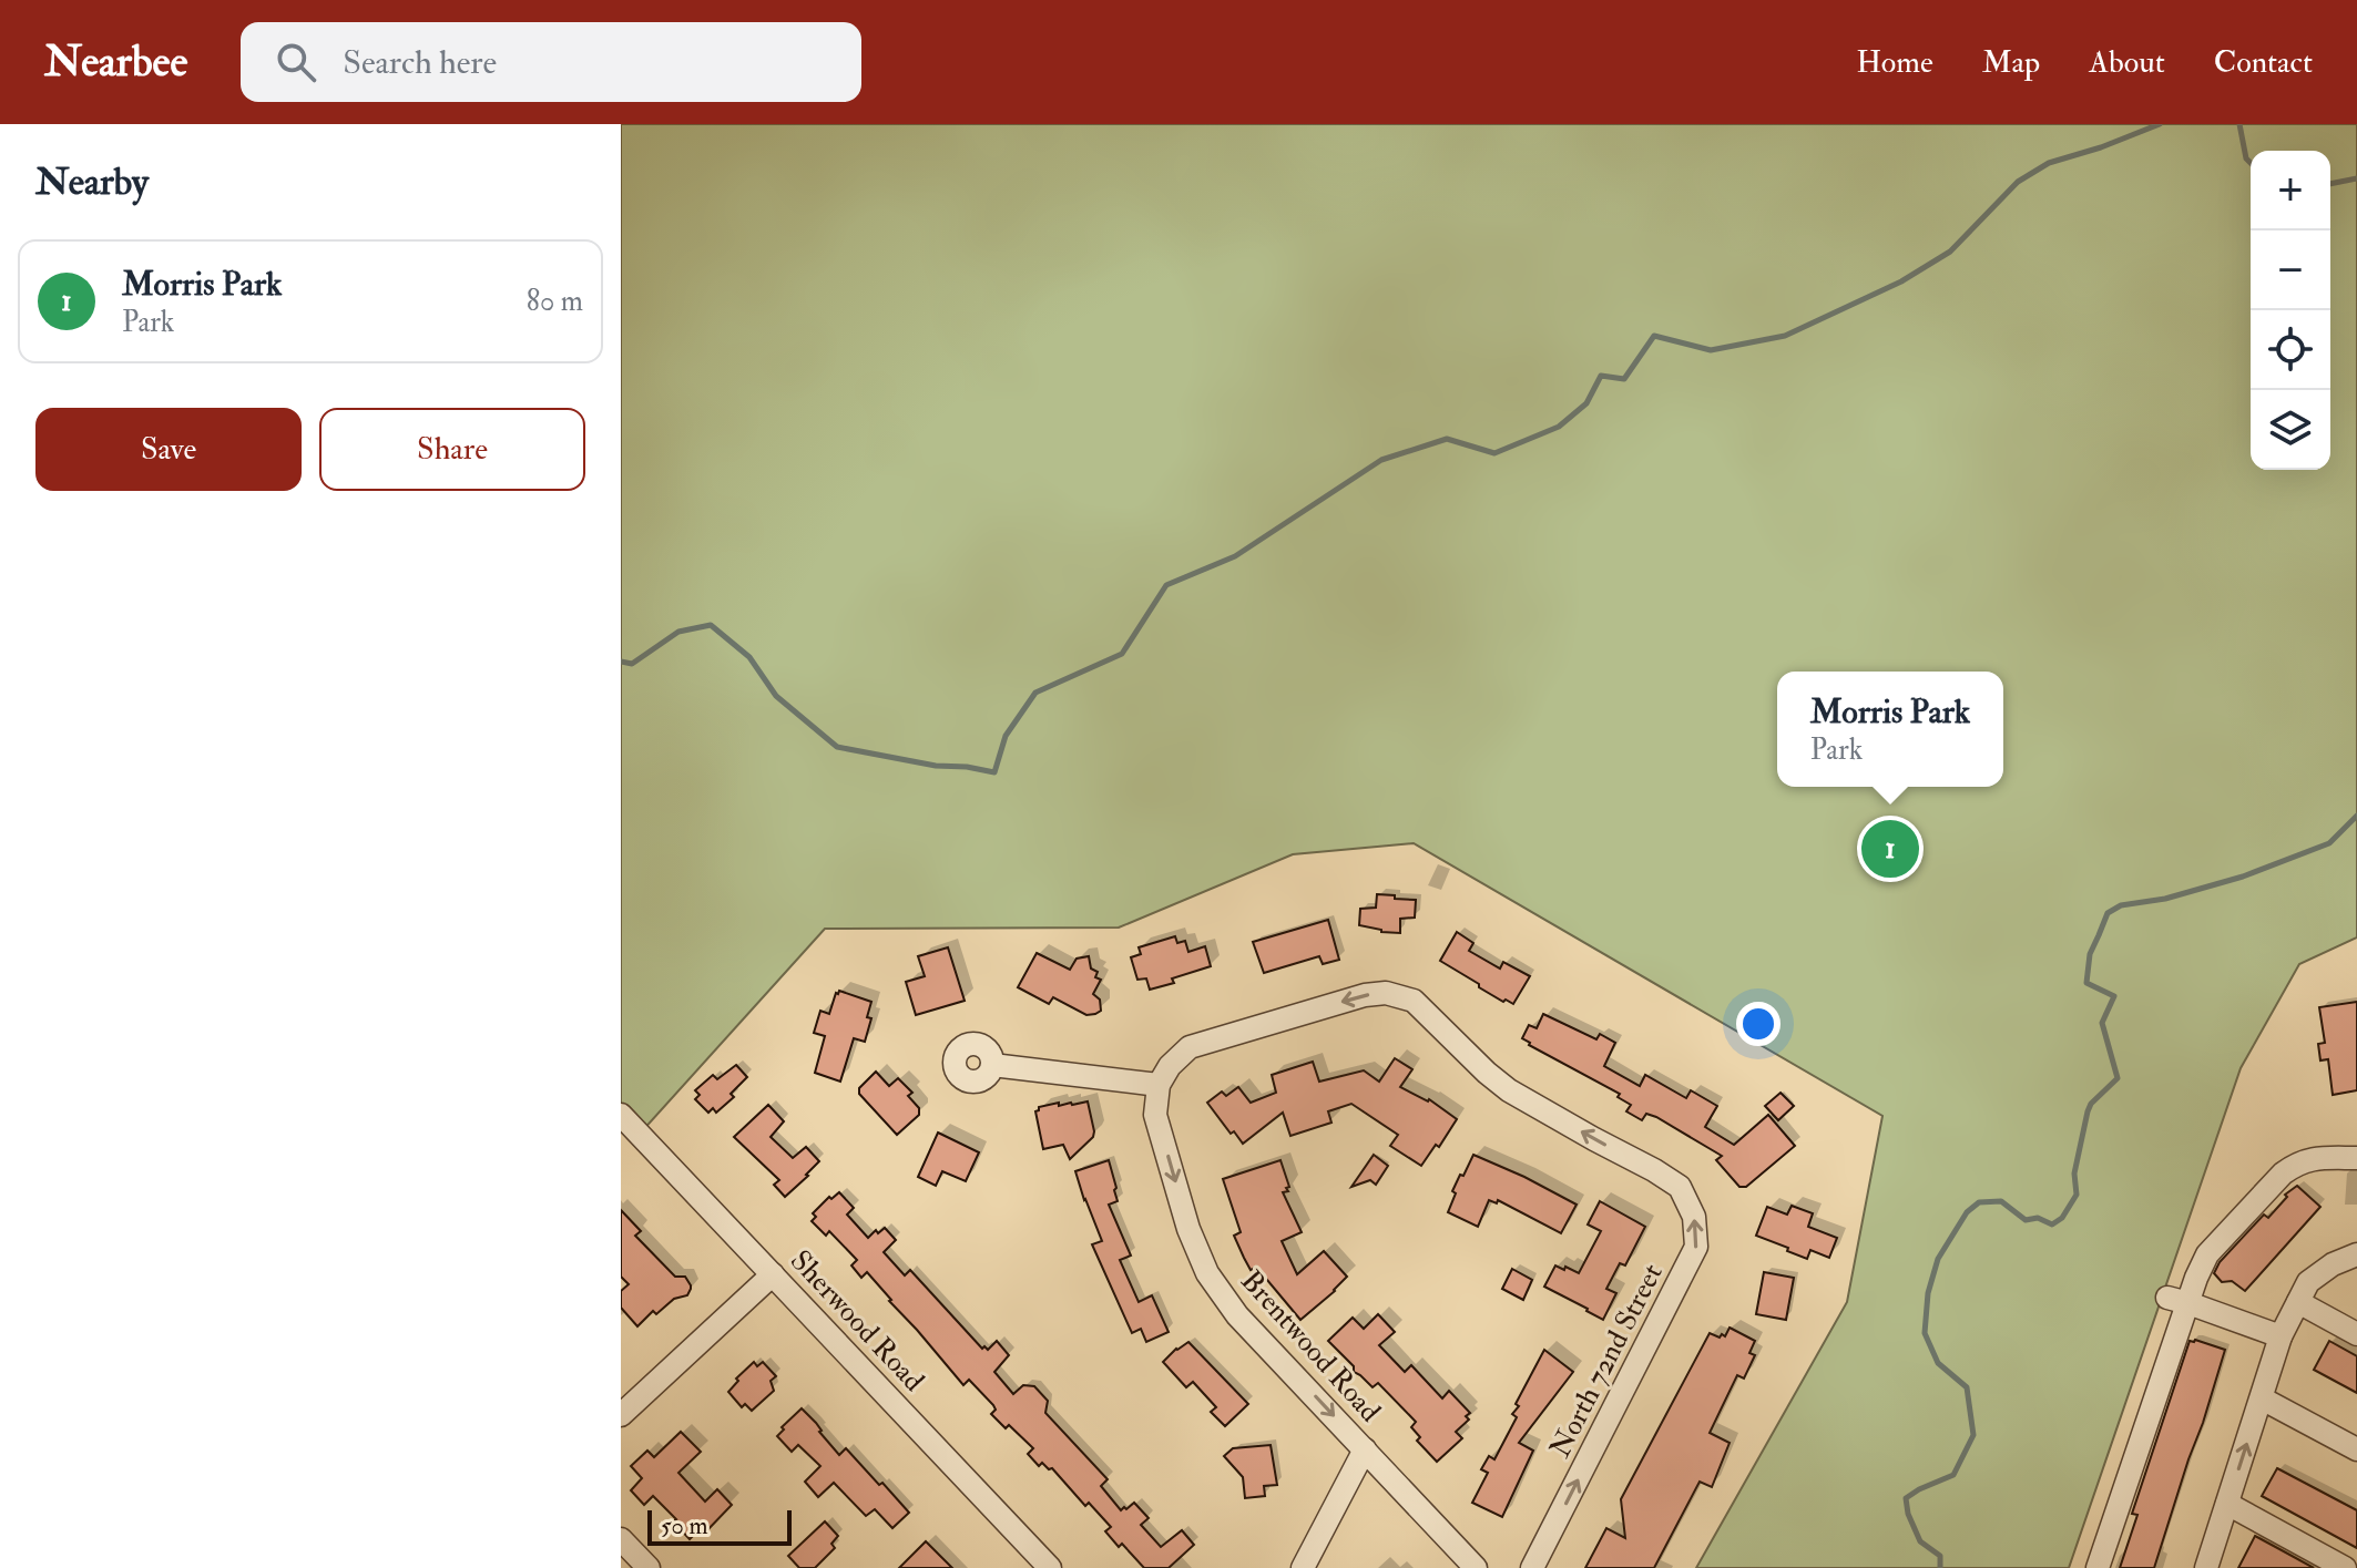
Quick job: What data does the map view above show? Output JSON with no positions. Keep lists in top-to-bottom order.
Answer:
{
  "streets": {
    "street": ["Sherwood Road", "Brentwood Road", "North 72nd Street"]
  },
  "crossings": [
    ["Brentwood Road", "North 72nd Street"]
  ],
  "one_way": ["Brentwood Road"],
  "scale_bar": "50 m",
  "page": {
    "header": "Nearbee",
    "search": "Search here",
    "nav": [
      "Home",
      "Map",
      "About",
      "Contact"
    ],
    "heading": "Nearby",
    "map_buttons": ["+", "−"],
    "list": [
      {
        "mark": "1",
        "name": "Morris Park",
        "note": "Park",
        "value": "80 m"
      }
    ],
    "buttons": ["Save", "Share"],
    "popup": ["Morris Park", "Park"],
    "pins": "1",
    "scale": "50 m"
  }
}
